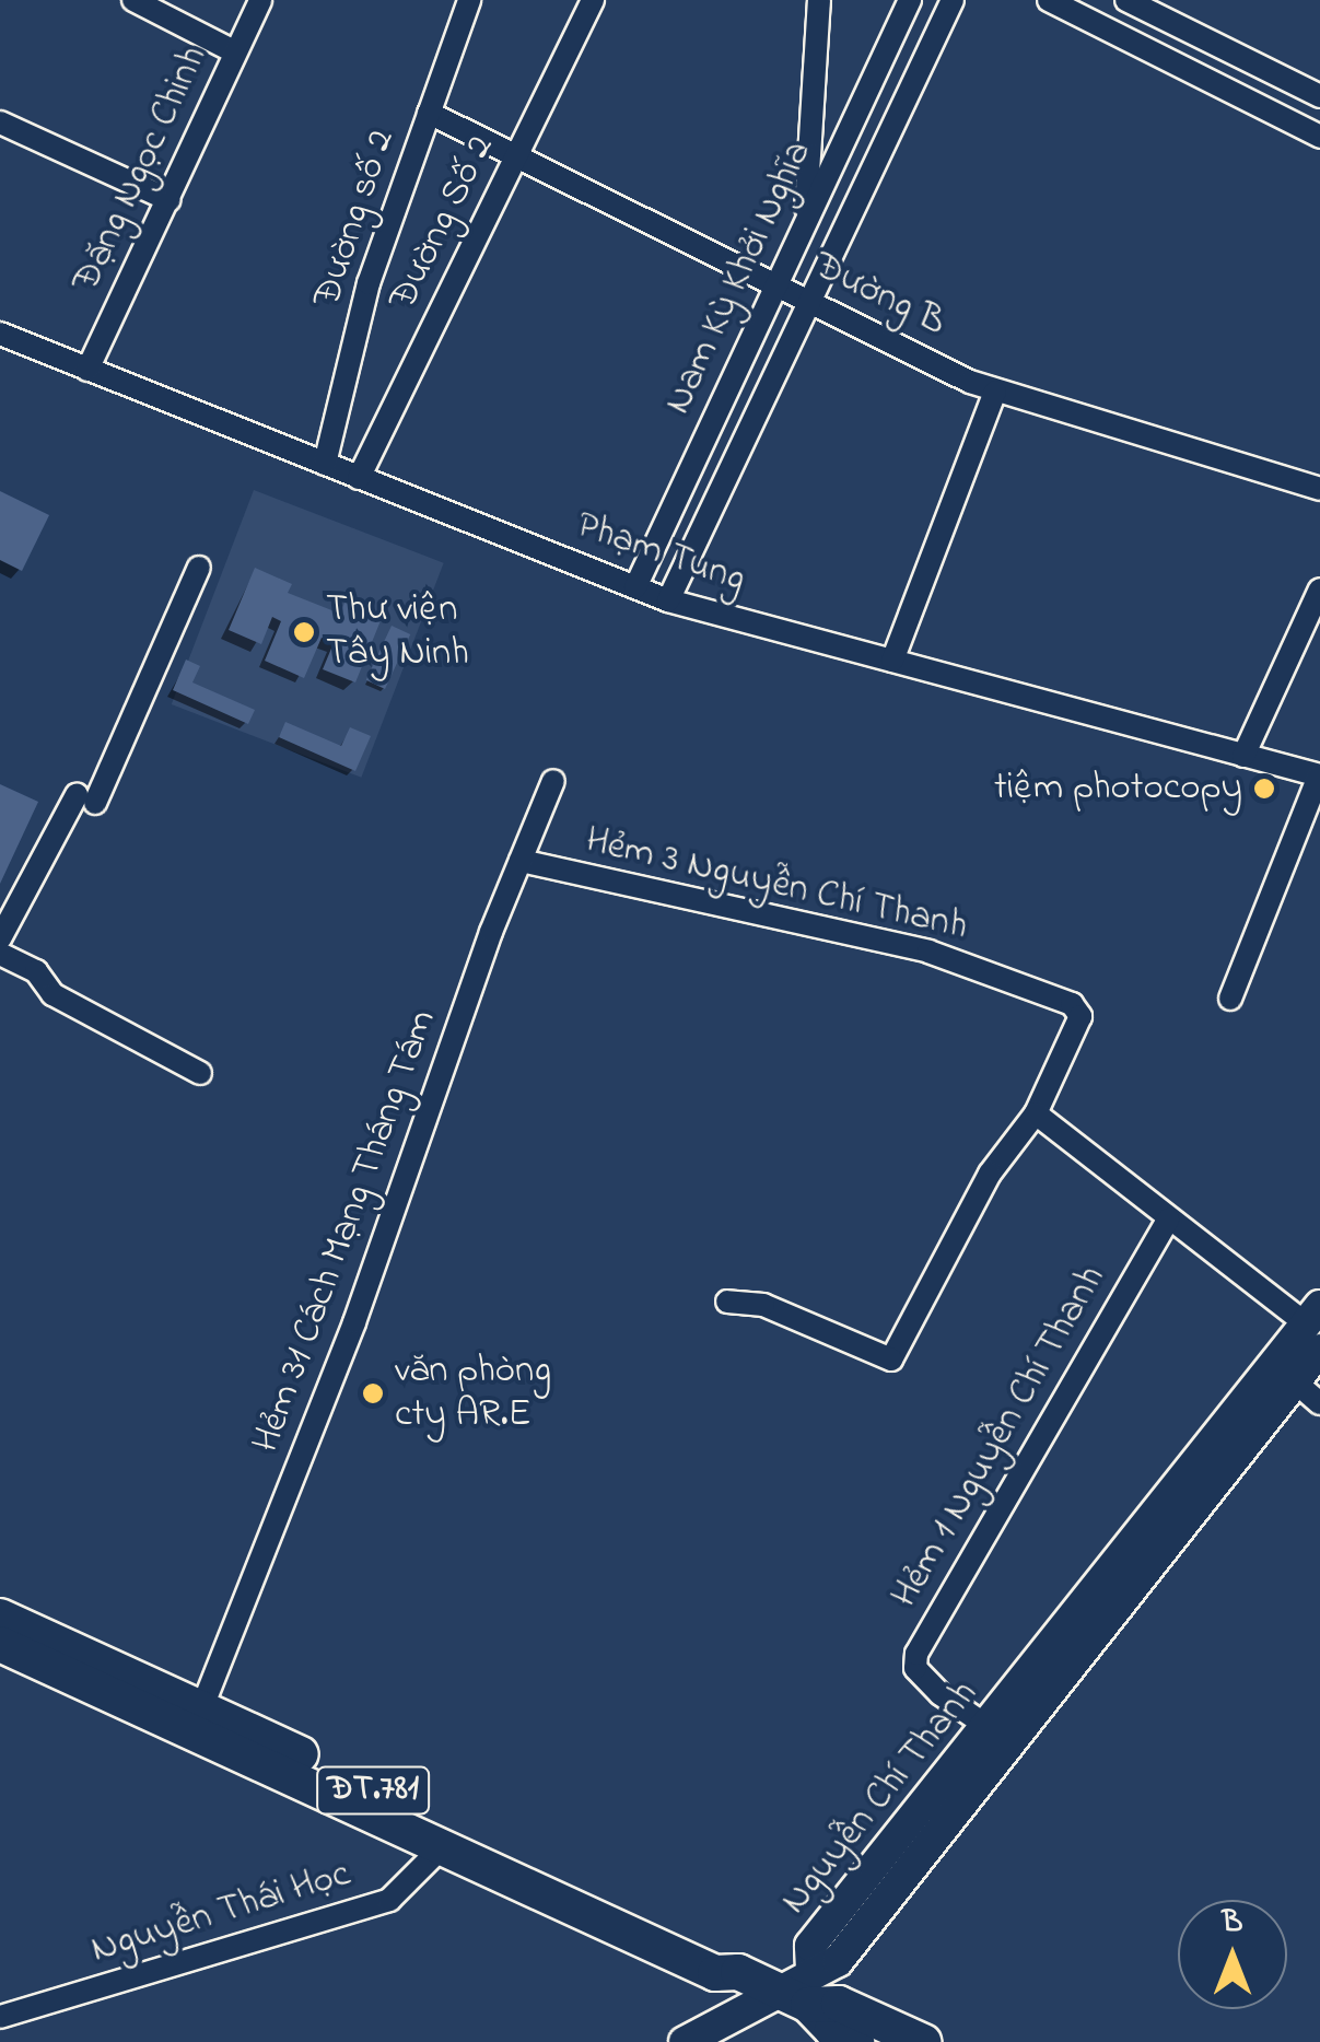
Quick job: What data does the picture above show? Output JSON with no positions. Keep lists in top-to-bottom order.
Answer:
{
  "streets": {
    "main road": ["ĐT.781"],
    "street": [
      "Đặng Ngọc Chinh",
      "Đường số 2",
      "Đường Số 2",
      "Nam Kỳ Khởi Nghĩa",
      "Đường B",
      "Phạm Tung",
      "Hẻm 3 Nguyễn Chí Thanh",
      "Hẻm 31 Cách Mạng Tháng Tám",
      "Hẻm 1 Nguyễn Chí Thanh",
      "Nguyễn Chí Thanh",
      "Nguyễn Thái Học"
    ]
  },
  "crossings": [
    ["Đặng Ngọc Chinh", "Phạm Tung"],
    ["Đường số 2", "Đường B"],
    ["Đường số 2", "Phạm Tung"],
    ["Đường Số 2", "Đường B"],
    ["Đường Số 2", "Phạm Tung"],
    ["Nam Kỳ Khởi Nghĩa", "Đường B"],
    ["Nam Kỳ Khởi Nghĩa", "Phạm Tung"],
    ["Hẻm 3 Nguyễn Chí Thanh", "Hẻm 31 Cách Mạng Tháng Tám"],
    ["Hẻm 31 Cách Mạng Tháng Tám", "ĐT.781"],
    ["Hẻm 1 Nguyễn Chí Thanh", "Nguyễn Chí Thanh"],
    ["ĐT.781", "Nguyễn Chí Thanh"],
    ["ĐT.781", "Nguyễn Thái Học"]
  ],
  "places": ["Thư viện Tây Ninh", "tiệm photocopy", "văn phòng cty AR.E"],
  "north": "top"
}
